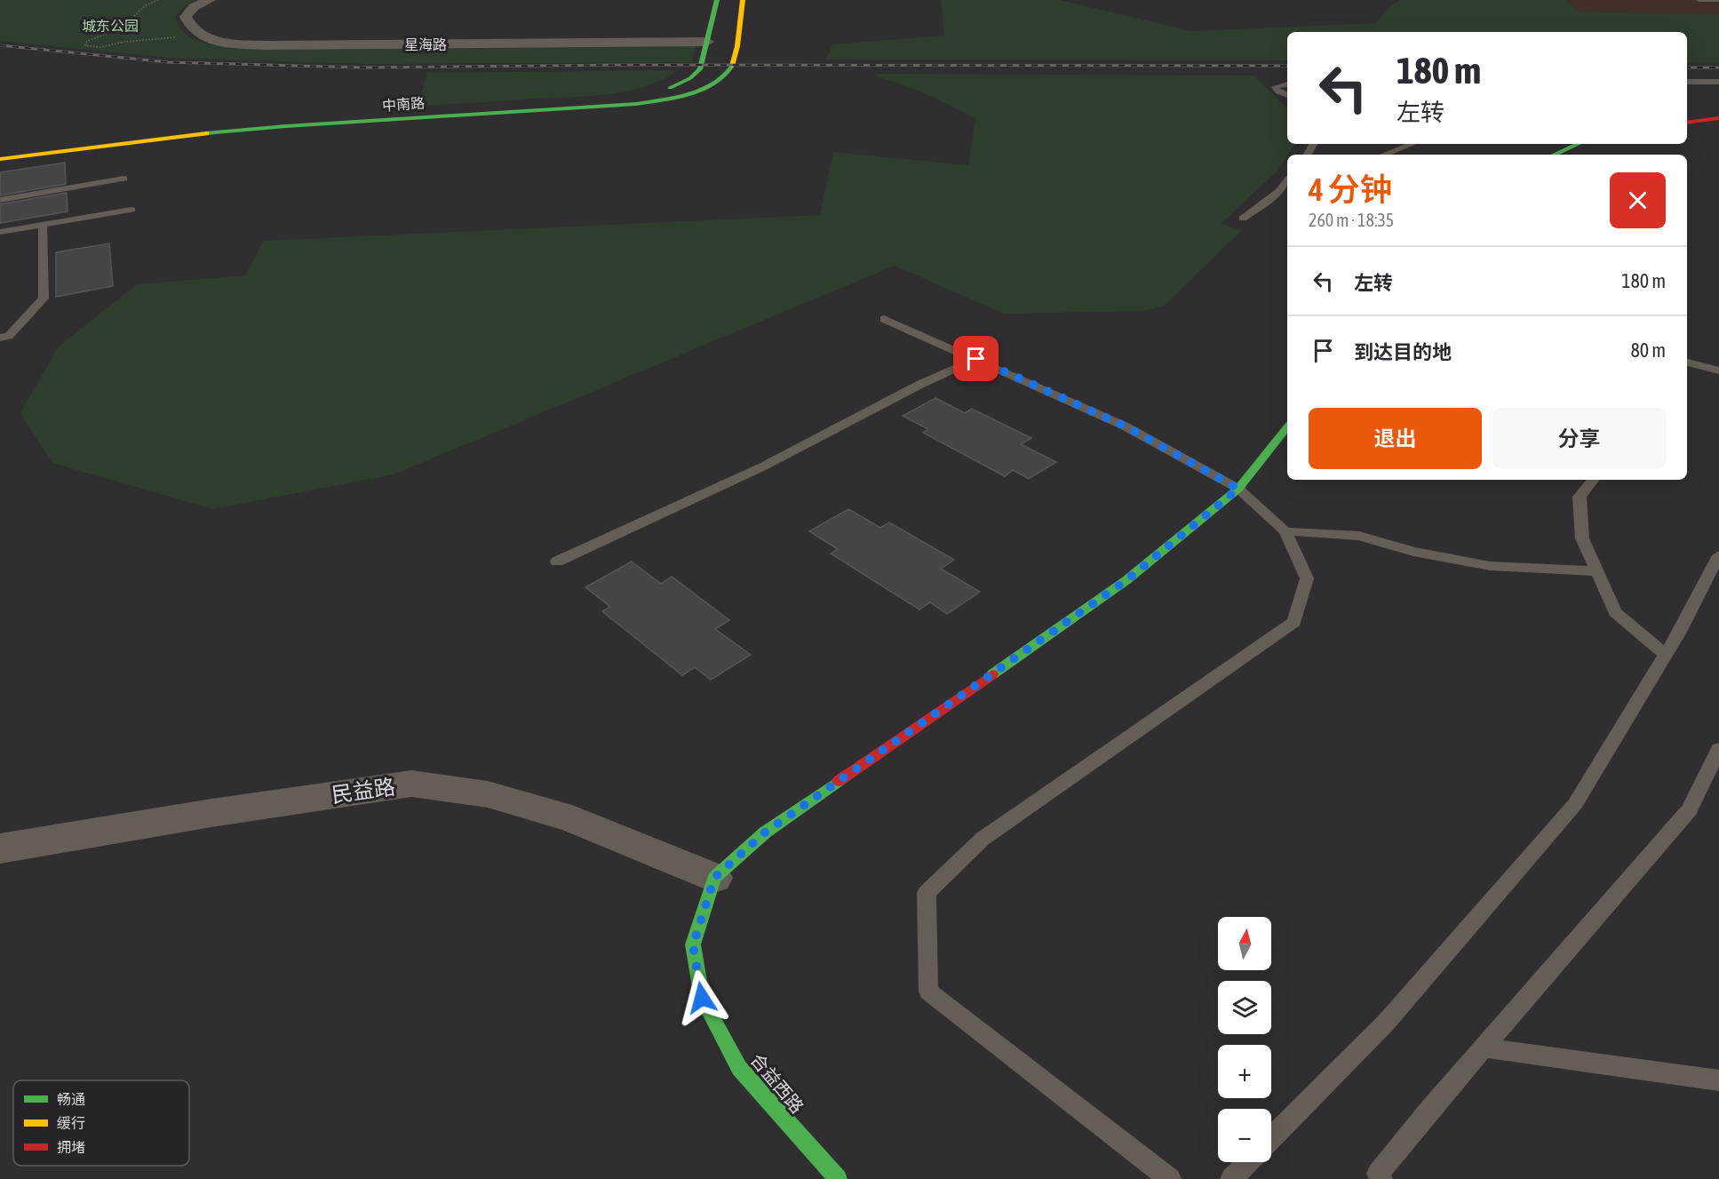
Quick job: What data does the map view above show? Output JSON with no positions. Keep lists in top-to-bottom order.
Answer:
{
  "streets": {
    "main road": ["中南路", "合益西路"],
    "street": ["星海路", "民益路"]
  },
  "crossings": [
    ["星海路", "中南路"],
    ["民益路", "合益西路"]
  ],
  "parks": ["城东公园"],
  "legend": ["畅通", "缓行", "拥堵"],
  "north": "top",
  "page": {
    "turn": ["180 m", "左转"],
    "heading": ["4 分钟", "260 m · 18:35"],
    "list": [
      {
        "name": "左转",
        "value": "180 m"
      },
      {
        "name": "到达目的地",
        "value": "80 m"
      }
    ],
    "buttons": ["退出", "分享"],
    "map_buttons": ["+", "−"]
  }
}
